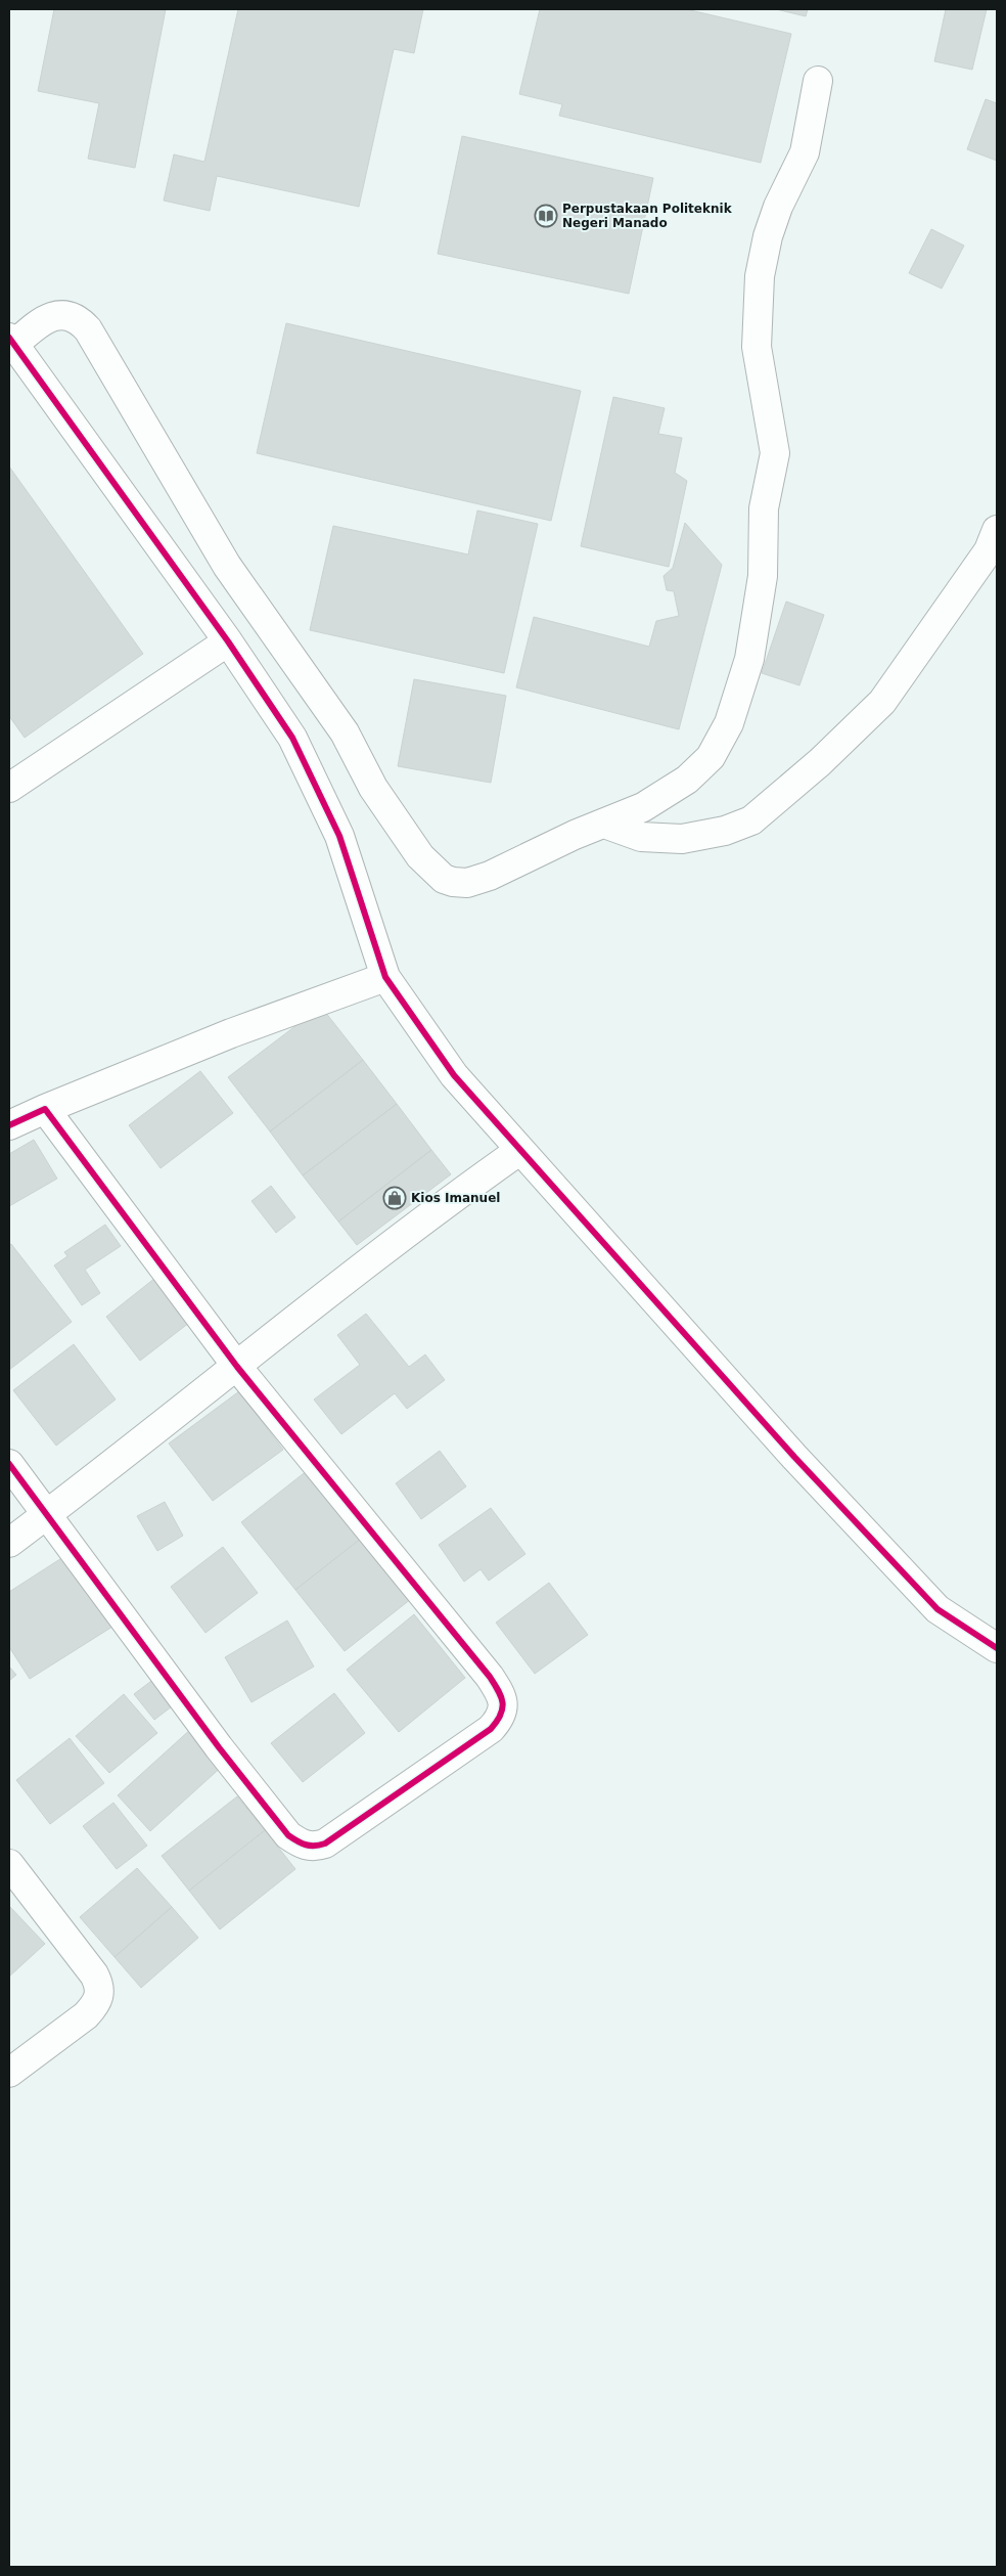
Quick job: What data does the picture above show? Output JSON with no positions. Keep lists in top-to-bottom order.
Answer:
{
  "places": {
    "library": ["Perpustakaan Politeknik Negeri Manado"],
    "shop": ["Kios Imanuel"]
  }
}
